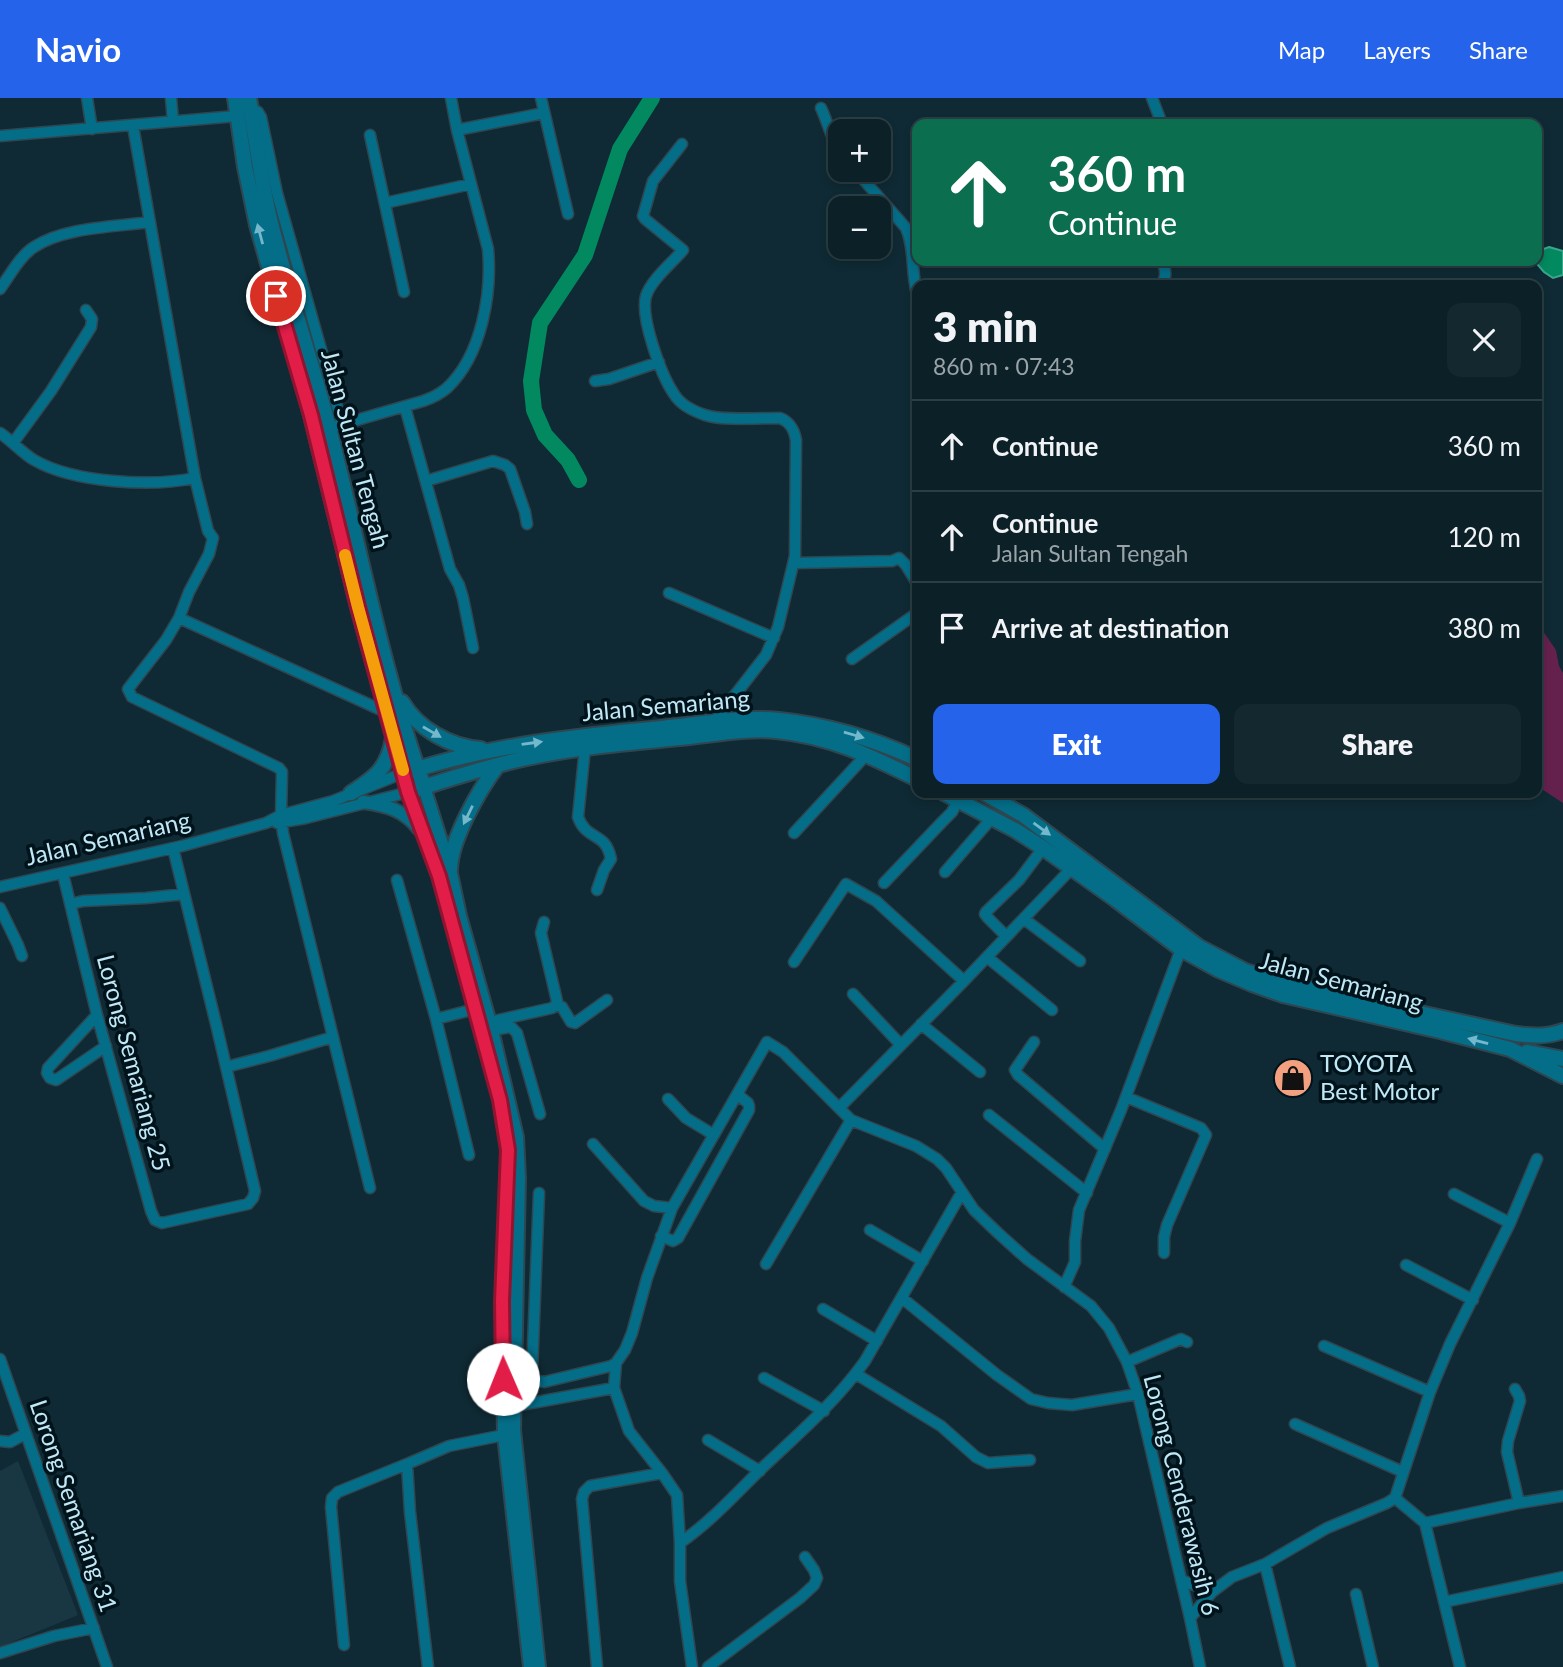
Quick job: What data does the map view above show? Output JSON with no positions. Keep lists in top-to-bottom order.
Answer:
{
  "streets": {
    "main road": ["Jalan Sultan Tengah", "Jalan Semariang"],
    "street": ["Lorong Semariang 25", "Lorong Cenderawasih 6", "Lorong Semariang 31"]
  },
  "crossings": [
    ["Jalan Sultan Tengah", "Jalan Semariang"],
    ["Jalan Semariang", "Lorong Semariang 25"]
  ],
  "places": {
    "shop": ["TOYOTA Best Motor"]
  },
  "page": {
    "header": "Navio",
    "nav": ["Map", "Layers", "Share"],
    "map_buttons": ["+", "−"],
    "turn": ["360 m", "Continue"],
    "heading": ["3 min", "860 m · 07:43"],
    "list": [
      {
        "name": "Continue",
        "value": "360 m"
      },
      {
        "name": "Continue",
        "note": "Jalan Sultan Tengah",
        "value": "120 m"
      },
      {
        "name": "Arrive at destination",
        "value": "380 m"
      }
    ],
    "buttons": ["Exit", "Share"]
  }
}
